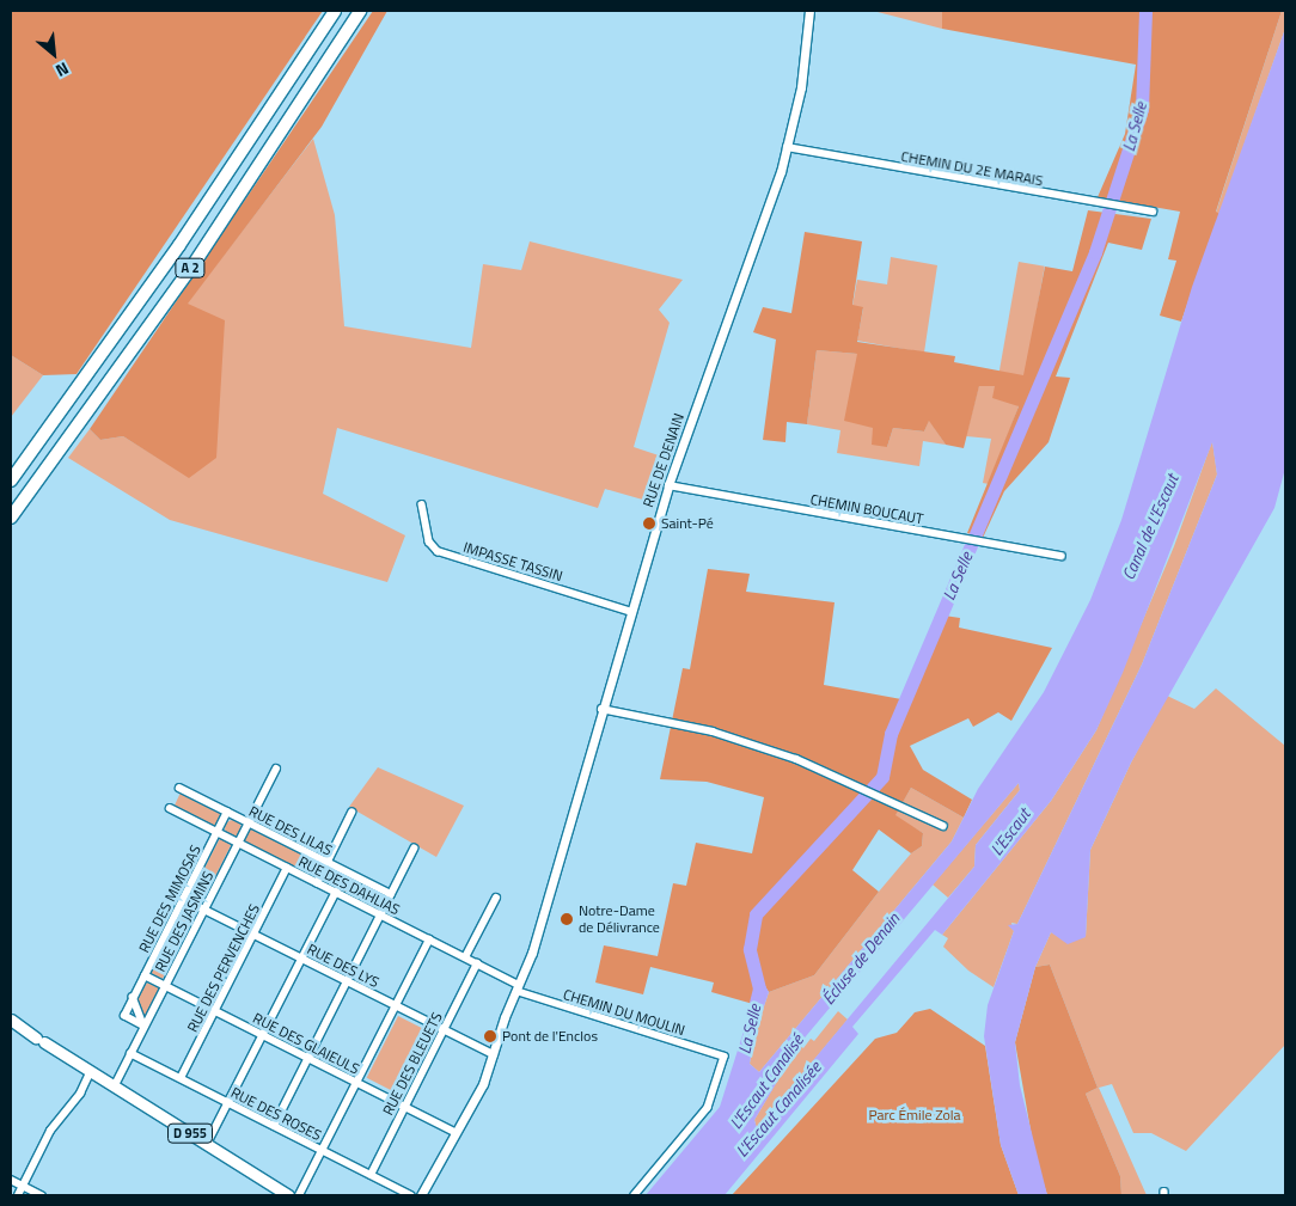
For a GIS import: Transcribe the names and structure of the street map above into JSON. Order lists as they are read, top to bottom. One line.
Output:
{"streets":{"highway":["A 2"],"main road":["D 955"],"street":["CHEMIN DU 2E MARAIS","RUE DE DENAIN","CHEMIN BOUCAUT","IMPASSE TASSIN","RUE DES LILAS","RUE DES DAHLIAS","RUE DES MIMOSAS","RUE DES JASMINS","RUE DES LYS","RUE DES PERVENCHES","CHEMIN DU MOULIN","RUE DES GLAIEULS","RUE DES BLEUETS","RUE DES ROSES"]},"crossings":[["CHEMIN DU 2E MARAIS","RUE DE DENAIN"],["RUE DE DENAIN","CHEMIN BOUCAUT"],["RUE DE DENAIN","IMPASSE TASSIN"],["RUE DE DENAIN","RUE DES DAHLIAS"],["RUE DE DENAIN","RUE DES LYS"],["RUE DE DENAIN","CHEMIN DU MOULIN"],["RUE DE DENAIN","RUE DES GLAIEULS"],["RUE DES LILAS","RUE DES MIMOSAS"],["RUE DES LILAS","RUE DES JASMINS"],["RUE DES DAHLIAS","RUE DES MIMOSAS"],["RUE DES DAHLIAS","RUE DES JASMINS"],["RUE DES DAHLIAS","RUE DES PERVENCHES"],["RUE DES DAHLIAS","CHEMIN DU MOULIN"],["RUE DES DAHLIAS","RUE DES BLEUETS"],["RUE DES MIMOSAS","RUE DES JASMINS"],["RUE DES MIMOSAS","RUE DES LYS"],["RUE DES MIMOSAS","RUE DES GLAIEULS"],["RUE DES JASMINS","RUE DES LYS"],["RUE DES JASMINS","RUE DES GLAIEULS"],["RUE DES JASMINS","RUE DES ROSES"],["RUE DES JASMINS","D 955"],["RUE DES LYS","RUE DES PERVENCHES"],["RUE DES LYS","RUE DES BLEUETS"],["RUE DES PERVENCHES","RUE DES GLAIEULS"],["RUE DES PERVENCHES","RUE DES ROSES"],["RUE DES GLAIEULS","RUE DES BLEUETS"],["RUE DES BLEUETS","RUE DES ROSES"]],"water":["La Selle","Canal de L'Escaut","L'Escaut","Écluse de Denain","L'Escaut Canalisé","L'Escaut Canalisée"],"parks":["Parc Émile Zola"],"places":["Saint-Pé","Notre-Dame de Délivrance","Pont de l'Enclos"],"north":"bottom right"}
